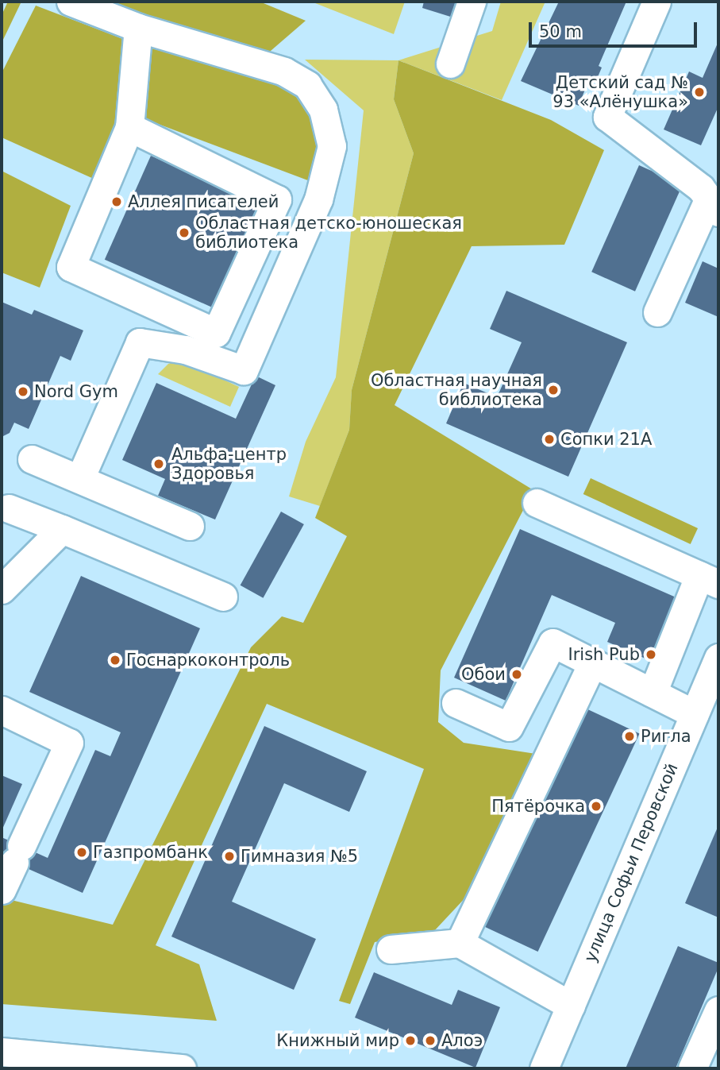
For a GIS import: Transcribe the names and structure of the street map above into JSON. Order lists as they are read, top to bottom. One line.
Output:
{"streets":{"street":["улица Софьи Перовской"]},"places":["Детский сад № 93 «Алёнушка»","Аллея писателей","Областная детско-юношеская библиотека","Областная научная библиотека","Nord Gym","Сопки 21А","Альфа-центр Здоровья","Irish Pub","Госнаркоконтроль","Обои","Ригла","Пятёрочка","Газпромбанк","Гимназия №5","Книжный мир","Алоэ"],"scale_bar":"50 m"}
